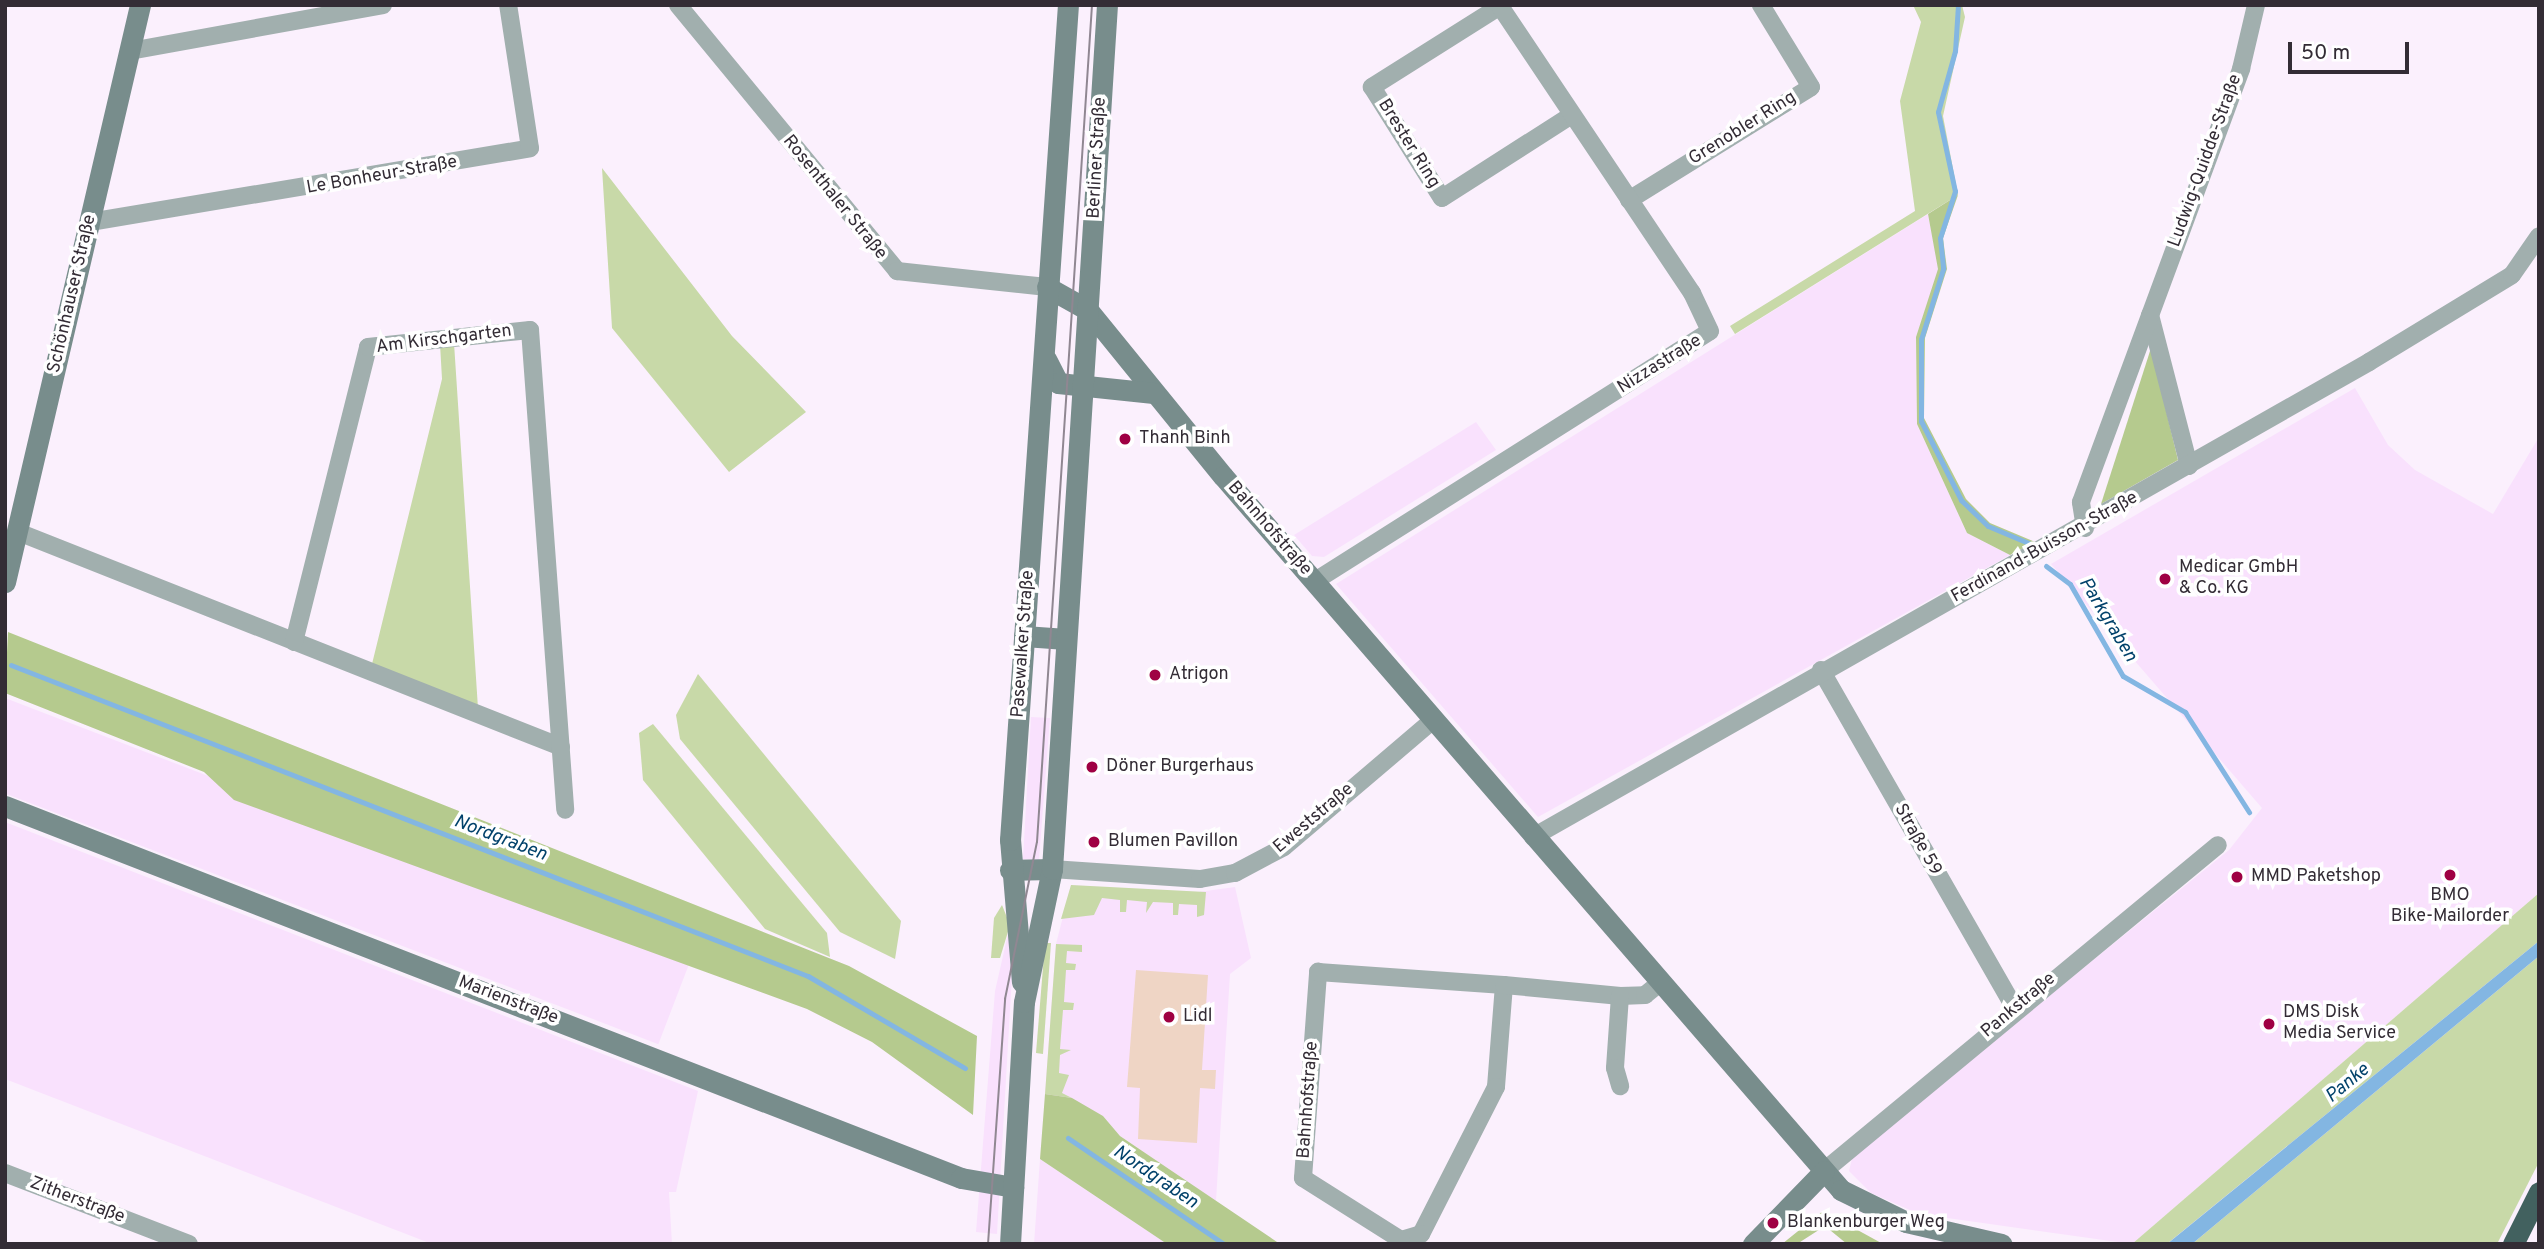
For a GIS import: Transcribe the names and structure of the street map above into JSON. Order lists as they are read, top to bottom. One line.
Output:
{"streets":{"main road":["Berliner Straße","Schönhauser Straße","Bahnhofstraße","Pasewalker Straße","Marienstraße"],"street":["Grenobler Ring","Brester Ring","Ludwig-Quidde-Straße","Le Bonheur-Straße","Rosenthaler Straße","Am Kirschgarten","Nizzastraße","Ferdinand-Buisson-Straße","Eweststraße","Straße 59","Pankstraße","Zitherstraße"]},"crossings":[["Grenobler Ring","Nizzastraße"],["Brester Ring","Nizzastraße"],["Berliner Straße","Bahnhofstraße"],["Berliner Straße","Pasewalker Straße"],["Ludwig-Quidde-Straße","Ferdinand-Buisson-Straße"],["Le Bonheur-Straße","Schönhauser Straße"],["Rosenthaler Straße","Pasewalker Straße"],["Nizzastraße","Bahnhofstraße"],["Bahnhofstraße","Ferdinand-Buisson-Straße"],["Bahnhofstraße","Pasewalker Straße"],["Bahnhofstraße","Eweststraße"],["Bahnhofstraße","Pankstraße"],["Ferdinand-Buisson-Straße","Straße 59"],["Pasewalker Straße","Eweststraße"],["Pasewalker Straße","Marienstraße"],["Straße 59","Pankstraße"]],"water":["Parkgraben","Nordgraben","Panke"],"places":["Thanh Binh","Medicar GmbH & Co. KG","Atrigon","Döner Burgerhaus","Blumen Pavillon","BMO Bike-Mailorder","MMD Paketshop","Lidl","DMS Disk Media Service","Blankenburger Weg"],"scale_bar":"50 m"}
